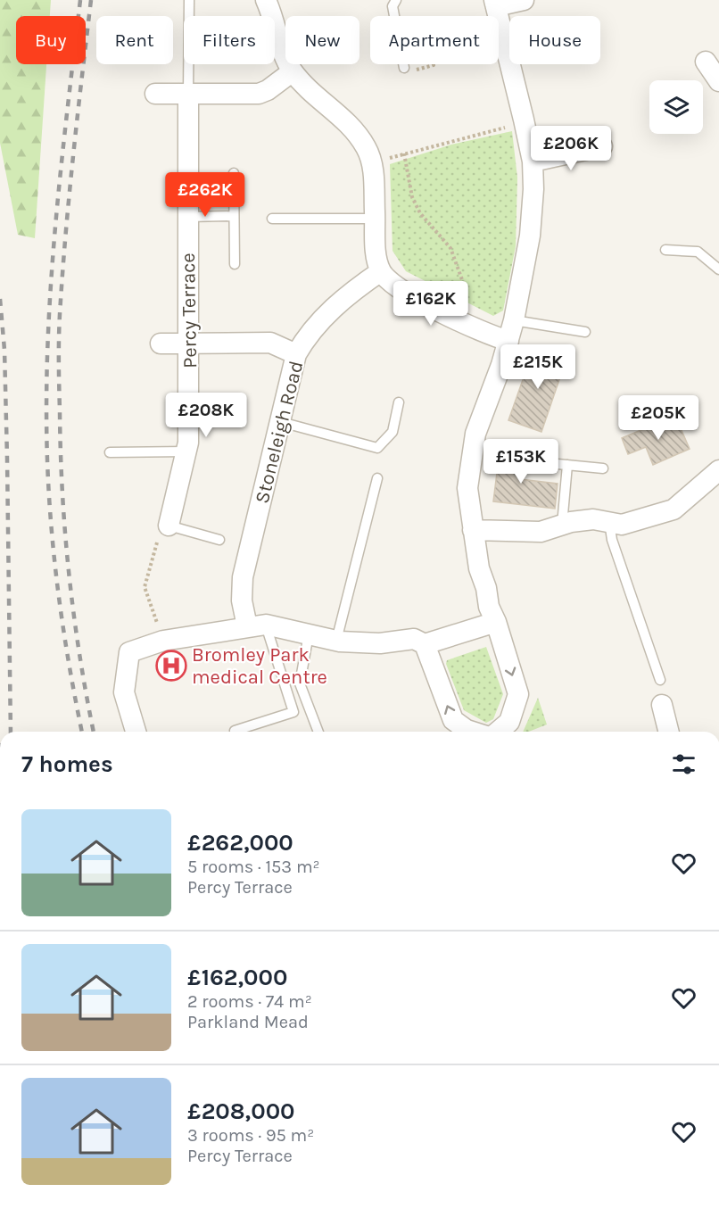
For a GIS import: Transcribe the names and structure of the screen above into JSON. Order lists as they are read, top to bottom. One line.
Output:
{"streets":{"street":["Percy Terrace","Stoneleigh Road"]},"places":{"hospital":["Bromley Park medical Centre"]},"page":{"chip":["Buy","Rent","Filters","New","Apartment","House"],"price":["£206K","£262K","£162K","£215K","£208K","£205K","£153K"],"heading":"7 homes","list":[{"name":"£262,000","note":"5 rooms · 153 m² · Percy Terrace"},{"name":"£162,000","note":"2 rooms · 74 m² · Parkland Mead"},{"name":"£208,000","note":"3 rooms · 95 m² · Percy Terrace"}]}}
